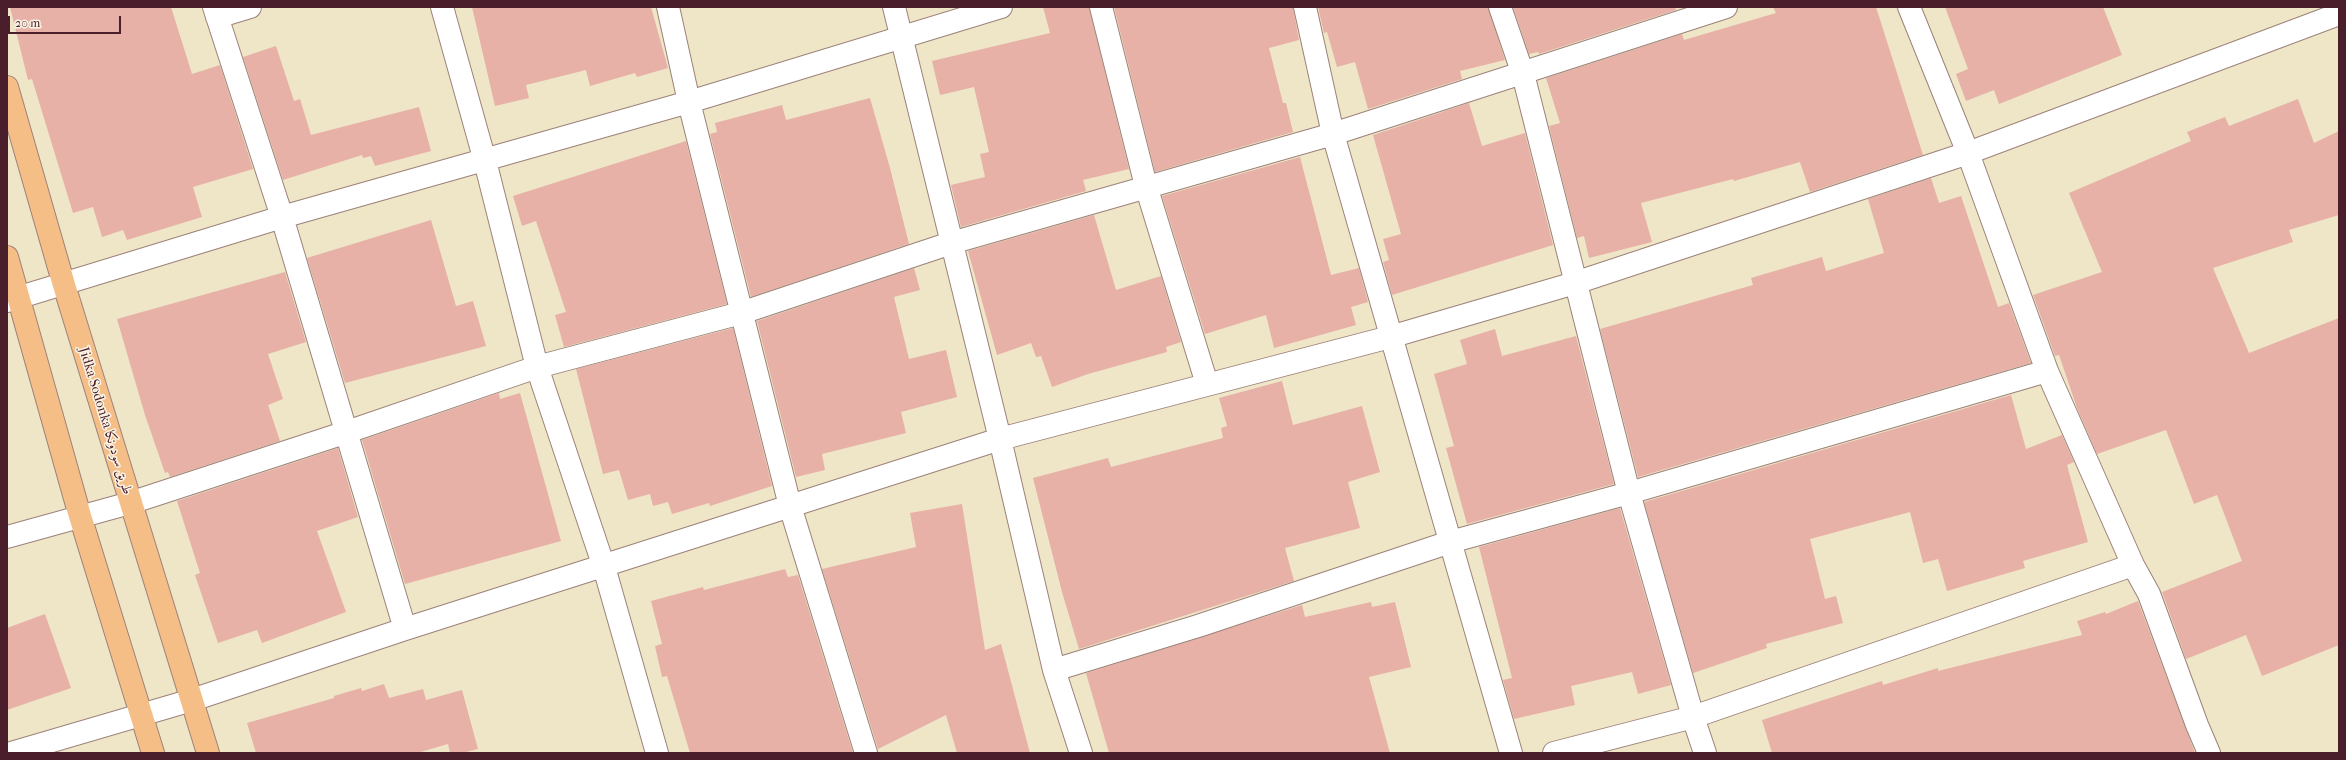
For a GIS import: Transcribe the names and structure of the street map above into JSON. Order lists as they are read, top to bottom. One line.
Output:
{"streets":{"main road":["Jidka Sodonka طريق سودونكا"]},"scale_bar":"20 m"}
